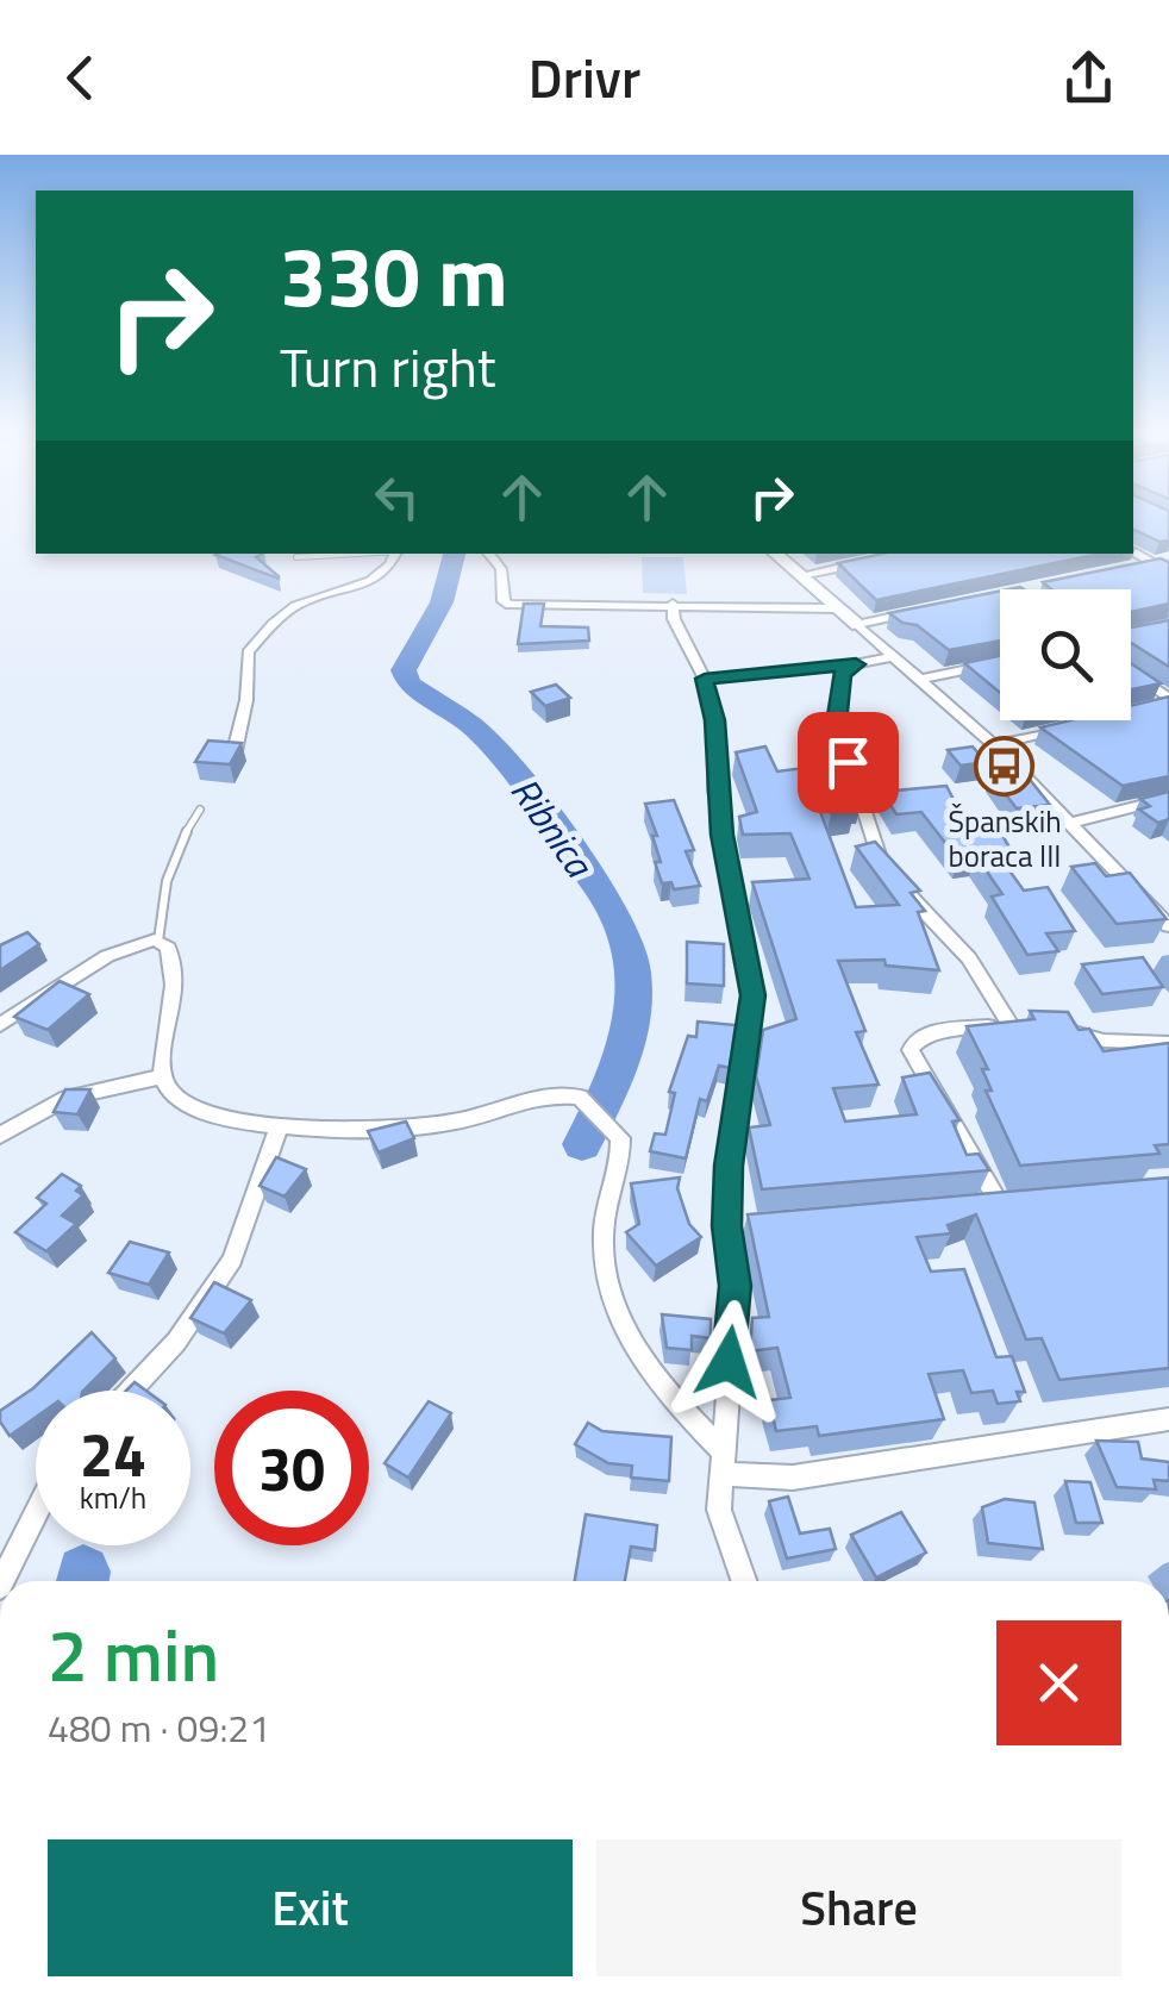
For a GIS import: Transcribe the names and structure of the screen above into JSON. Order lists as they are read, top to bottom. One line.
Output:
{"water":["Ribnica"],"places":{"bus stop":["Španskih boraca III"]},"page":{"header":"Drivr","turn":["330 m","Turn right"],"speed":"24 km/h","limit":"30","heading":["2 min","480 m · 09:21"],"buttons":["Exit","Share"]}}
